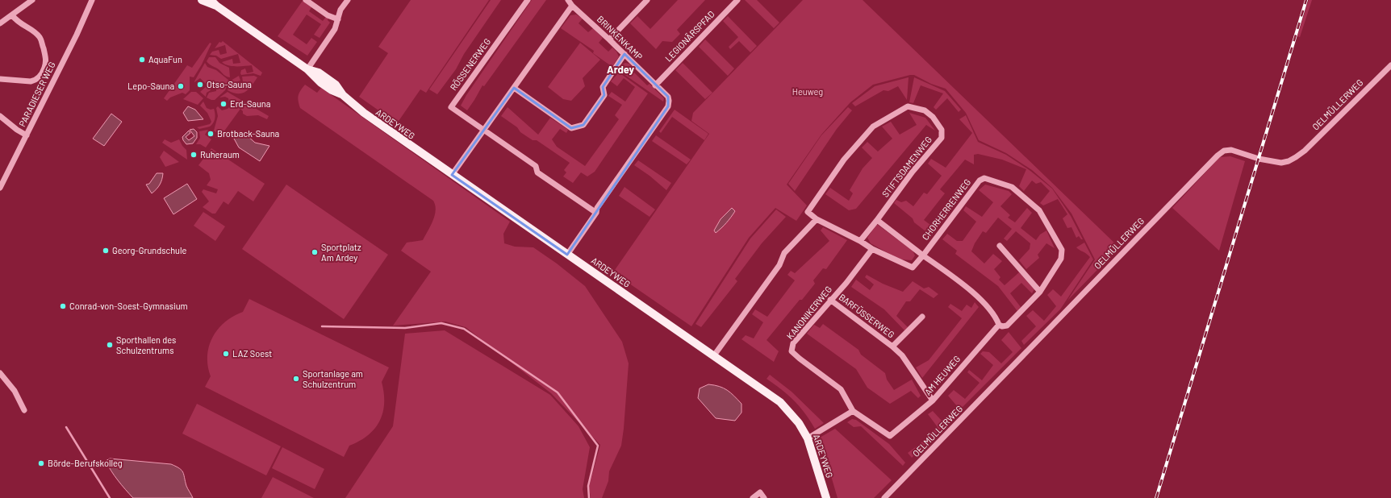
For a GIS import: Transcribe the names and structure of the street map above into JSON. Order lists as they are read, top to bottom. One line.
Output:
{"streets":{"main road":["ARDEYWEG"],"street":["LEGIONÄRSPFAD","BRINKENKAMP","RÖSSENERWEG","PARADIESER WEG","OELMÜLLERWEG","STIFTSDAMENWEG","CHORHERRENWEG","KANONIKERWEG","BARFÜSSERWEG","AM HEUWEG"]},"crossings":[["LEGIONÄRSPFAD","BRINKENKAMP"],["BRINKENKAMP","ARDEYWEG"],["CHORHERRENWEG","AM HEUWEG"],["KANONIKERWEG","BARFÜSSERWEG"],["KANONIKERWEG","AM HEUWEG"],["BARFÜSSERWEG","AM HEUWEG"]],"districts":["Ardey"],"parks":["Heuweg"],"places":["AquaFun","Otso-Sauna","Lepo-Sauna","Erd-Sauna","Brotback-Sauna","Ruheraum","Georg-Grundschule","Sportplatz Am Ardey","Conrad-von-Soest-Gymnasium","Sporthallen des Schulzentrums","LAZ Soest","Sportanlage am Schulzentrum","Börde-Berufskolleg"]}
